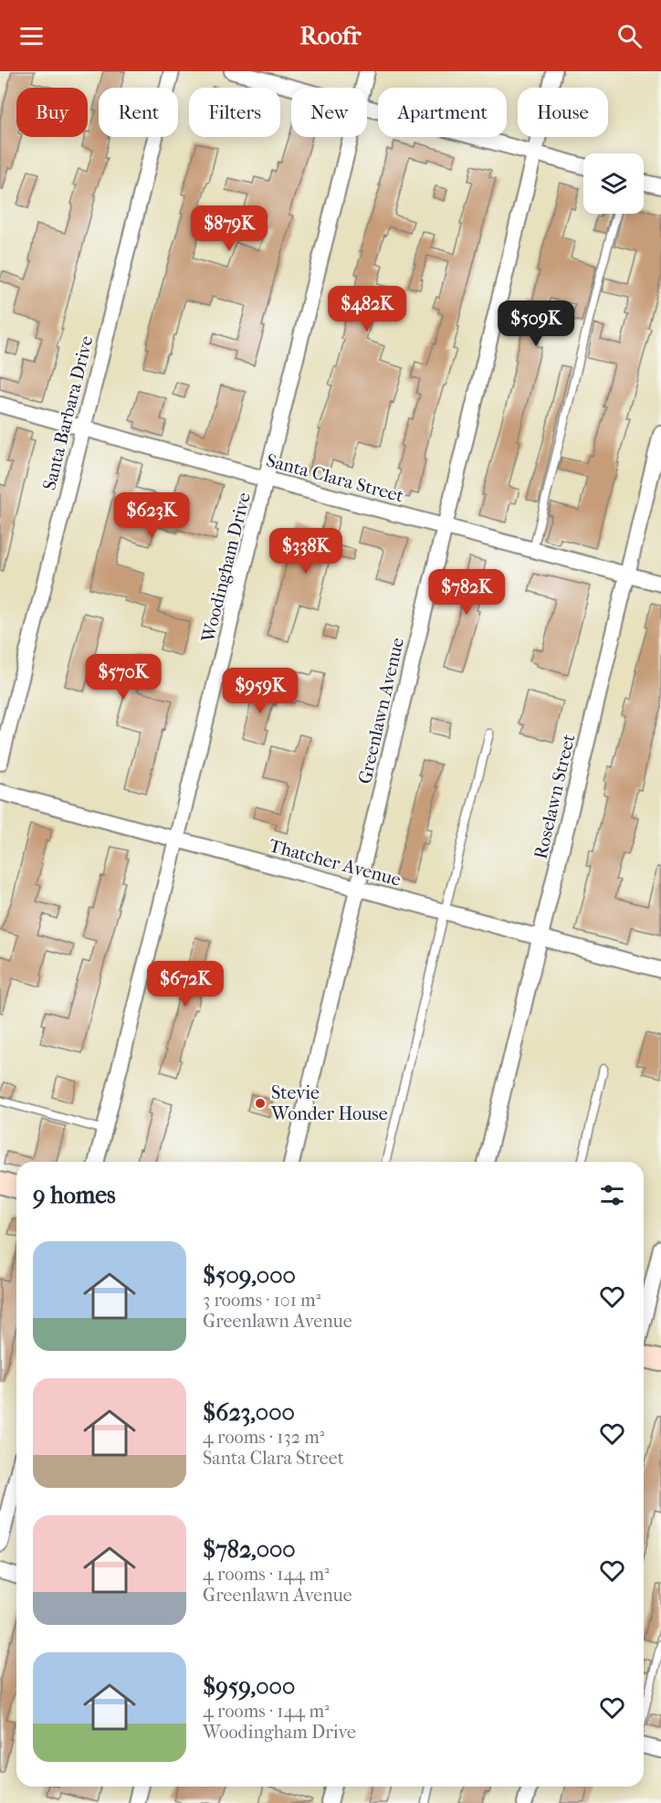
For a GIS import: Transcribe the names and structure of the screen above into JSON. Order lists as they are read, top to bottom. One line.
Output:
{"streets":{"street":["Santa Barbara Drive","Santa Clara Street","Woodingham Drive","Greenlawn Avenue","Roselawn Street","Thatcher Avenue"]},"crossings":[["Santa Barbara Drive","Santa Clara Street"],["Santa Clara Street","Woodingham Drive"],["Santa Clara Street","Greenlawn Avenue"],["Santa Clara Street","Roselawn Street"],["Woodingham Drive","Thatcher Avenue"],["Greenlawn Avenue","Thatcher Avenue"],["Roselawn Street","Thatcher Avenue"]],"places":["Stevie Wonder House"],"page":{"header":"Roofr","chip":["Buy","Rent","Filters","New","Apartment","House"],"price":["$879K","$482K","$509K","$623K","$338K","$782K","$570K","$959K","$672K"],"heading":"9 homes","list":[{"name":"$509,000","note":"3 rooms · 101 m² · Greenlawn Avenue"},{"name":"$623,000","note":"4 rooms · 132 m² · Santa Clara Street"},{"name":"$782,000","note":"4 rooms · 144 m² · Greenlawn Avenue"},{"name":"$959,000","note":"4 rooms · 144 m² · Woodingham Drive"}]}}
